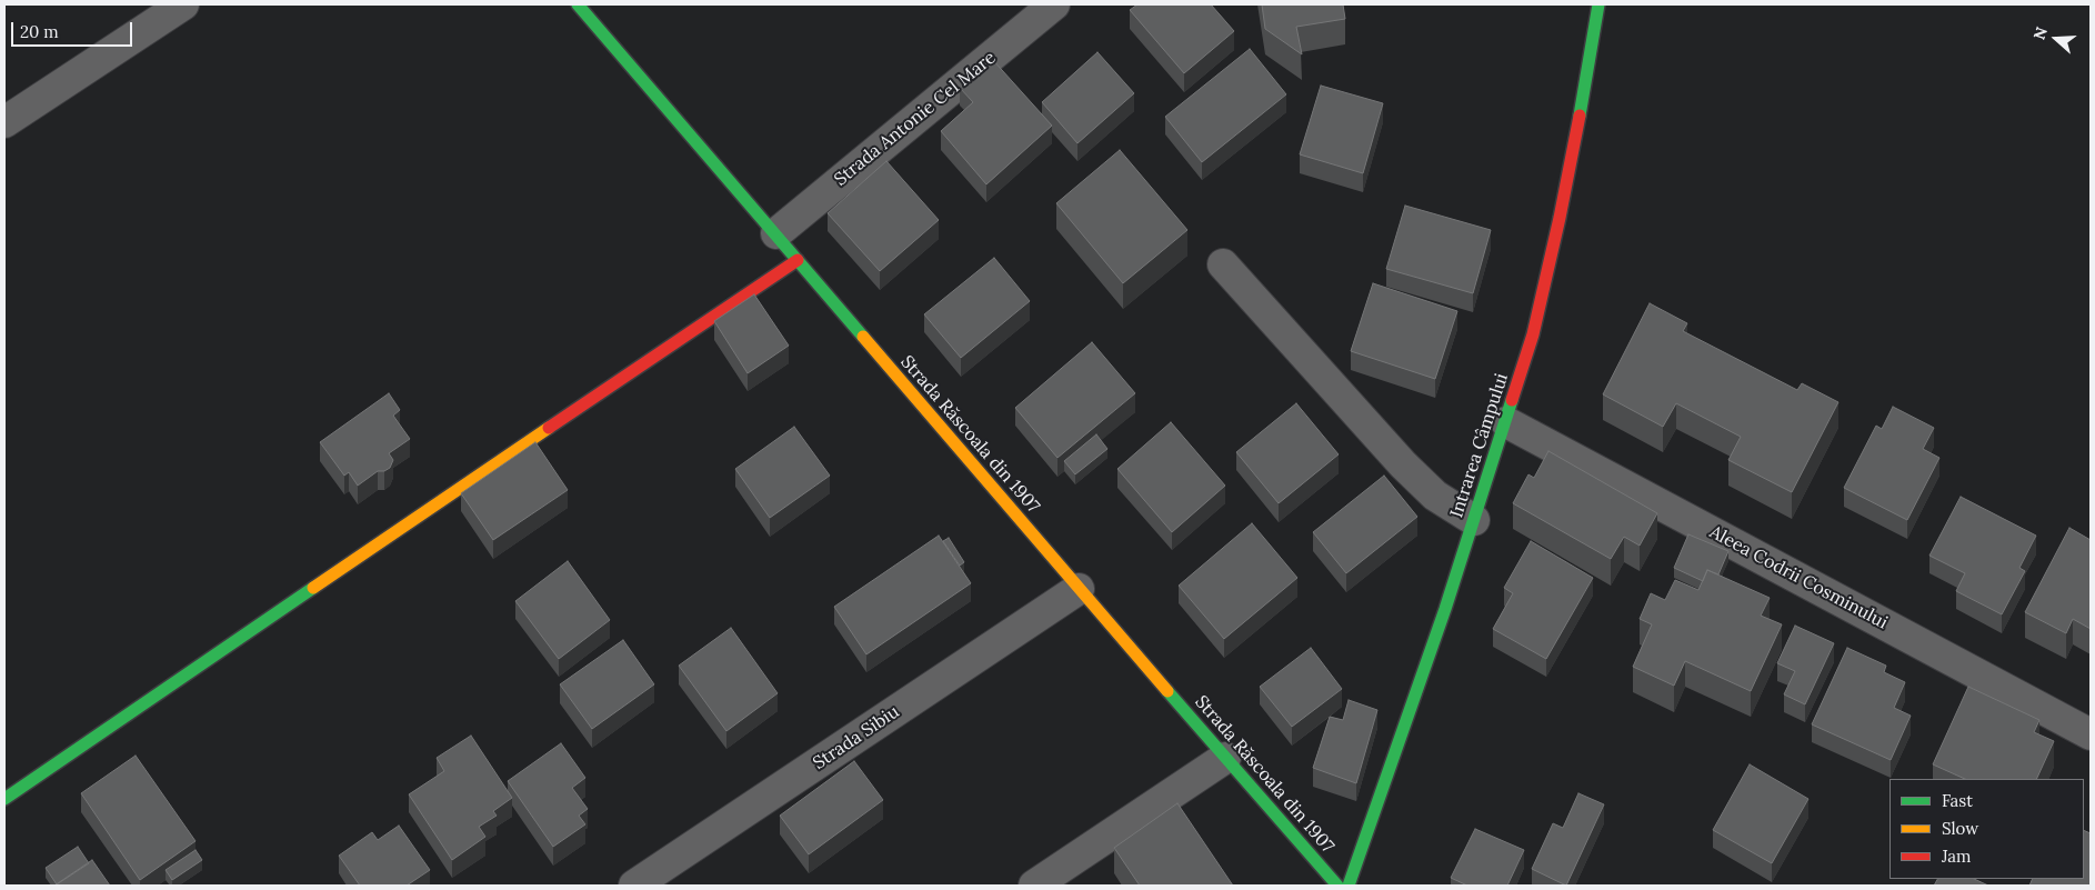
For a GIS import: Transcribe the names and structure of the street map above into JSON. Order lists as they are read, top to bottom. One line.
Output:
{"streets":{"street":["Strada Antonie Cel Mare","Strada Răscoala din 1907","Intrarea Câmpului","Aleea Codrii Cosminului","Strada Sibiu"]},"crossings":[["Strada Antonie Cel Mare","Strada Răscoala din 1907"],["Strada Răscoala din 1907","Strada Sibiu"],["Intrarea Câmpului","Aleea Codrii Cosminului"]],"legend":["Fast","Slow","Jam"],"scale_bar":"20 m","north":"left"}
